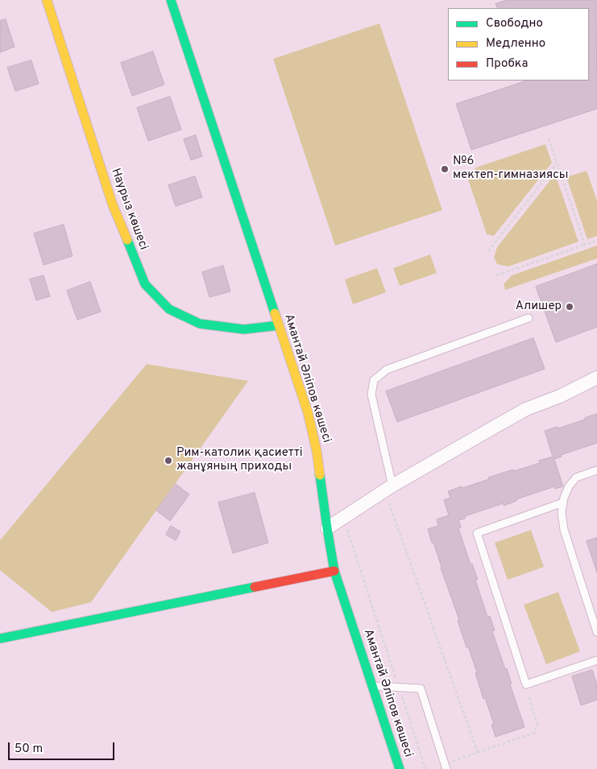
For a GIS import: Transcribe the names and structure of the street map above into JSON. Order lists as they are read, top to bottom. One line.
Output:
{"streets":{"main road":["Наурыз көшесі","Амантай Әліпов көшесі"]},"crossings":[["Наурыз көшесі","Амантай Әліпов көшесі"]],"places":["№6 мектеп-гимназиясы","Алишер","Рим-католик қасиетті жанұяның приходы"],"legend":["Свободно","Медленно","Пробка"],"scale_bar":"50 m"}
